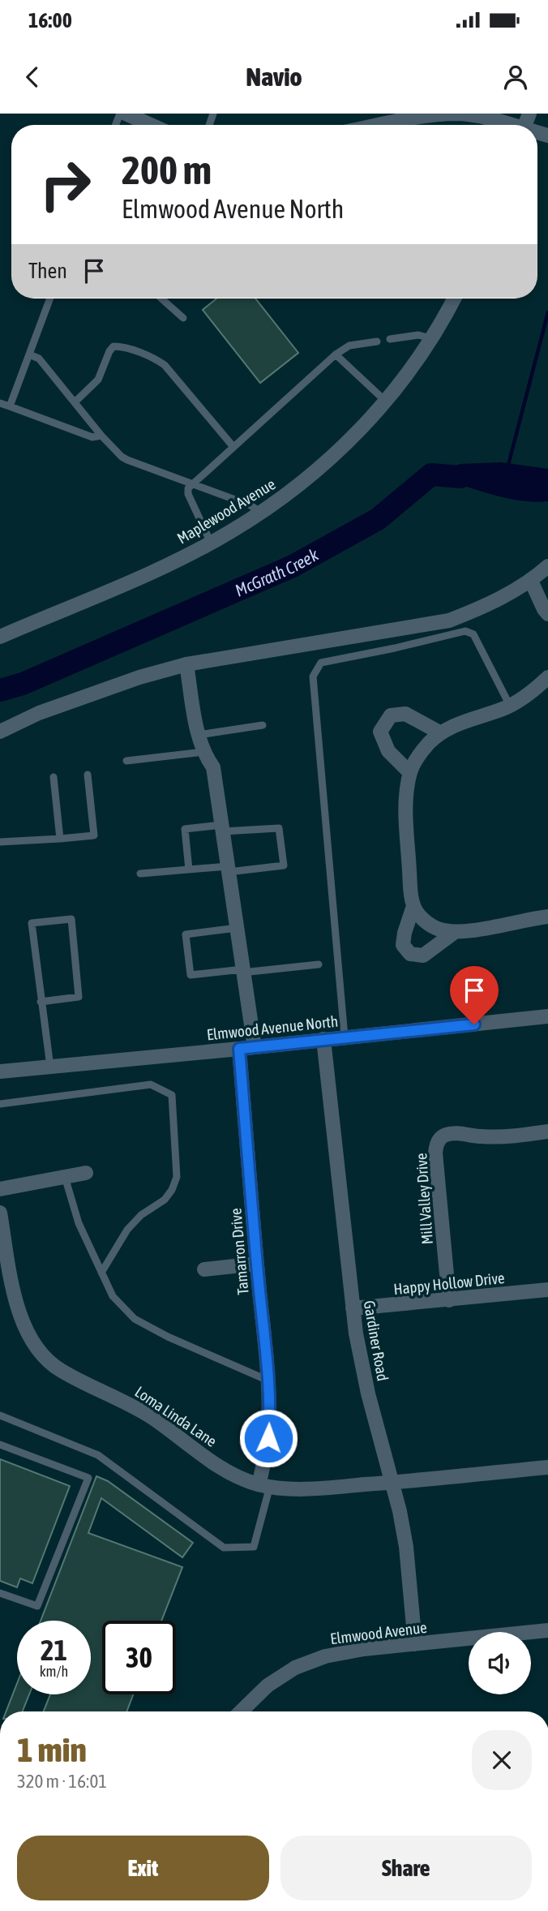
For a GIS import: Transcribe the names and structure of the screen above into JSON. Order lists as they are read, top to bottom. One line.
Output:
{"streets":{"street":["Maplewood Avenue","Elmwood Avenue North","Mill Valley Drive","Tamarron Drive","Happy Hollow Drive","Gardiner Road","Loma Linda Lane","Elmwood Avenue"]},"crossings":[["Elmwood Avenue North","Tamarron Drive"],["Elmwood Avenue North","Gardiner Road"],["Mill Valley Drive","Happy Hollow Drive"],["Tamarron Drive","Loma Linda Lane"],["Happy Hollow Drive","Gardiner Road"],["Gardiner Road","Loma Linda Lane"],["Gardiner Road","Elmwood Avenue"]],"water":["McGrath Creek"],"page":{"status":"16:00","header":"Navio","turn":["200 m","Elmwood Avenue North"],"then":"Then","speed":"21 km/h","limit":"30","heading":["1 min","320 m · 16:01"],"buttons":["Exit","Share"]}}
